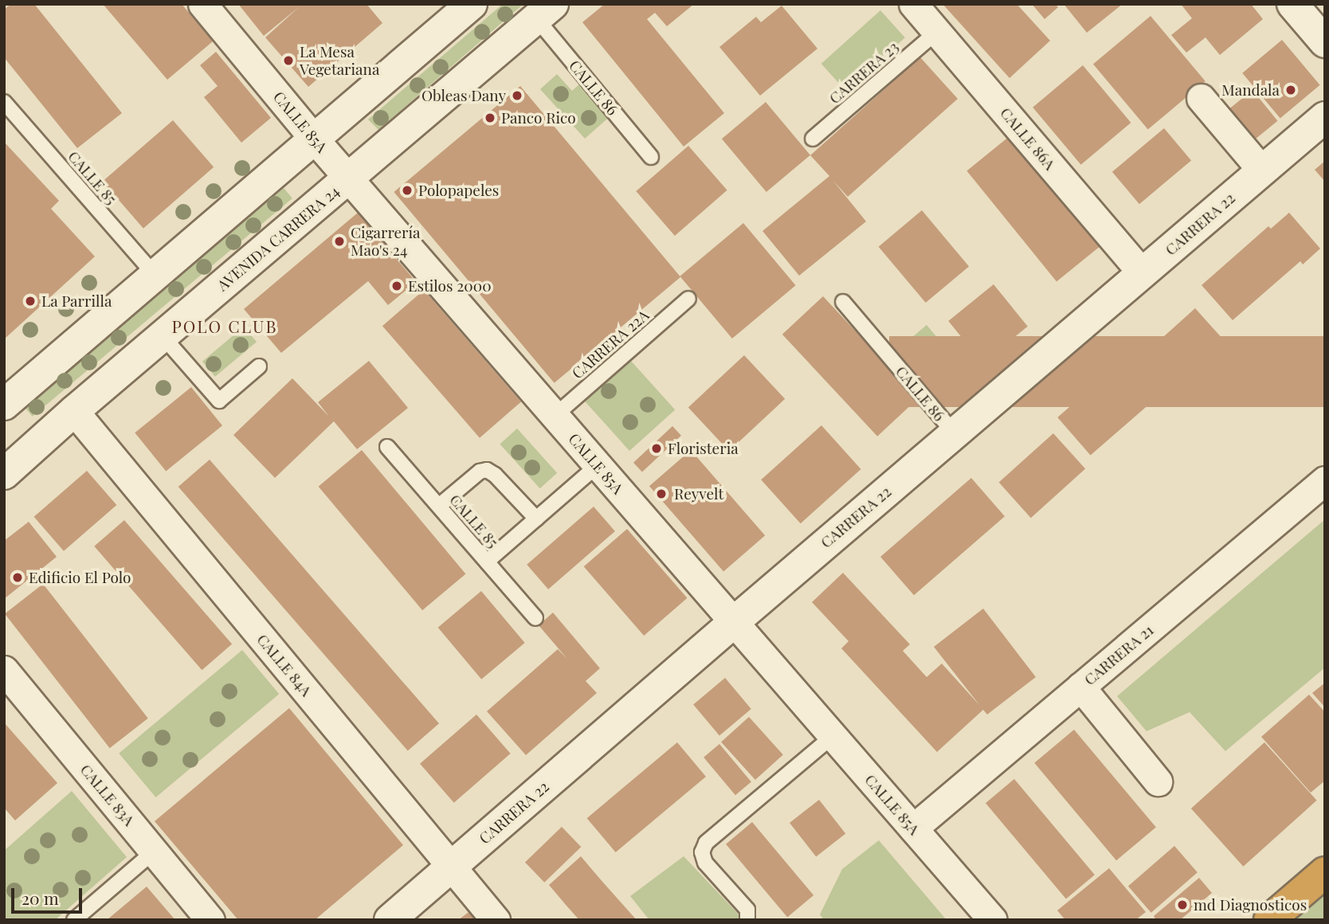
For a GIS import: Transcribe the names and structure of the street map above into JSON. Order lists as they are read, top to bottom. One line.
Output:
{"streets":{"main road":["CARRERA 22","AVENIDA CARRERA 24"],"street":["CALLE 85A","CALLE 86A","CARRERA 21","CALLE 84A","CALLE 83A"],"lane":["CARRERA 23","CALLE 86","CALLE 85","CARRERA 22A"]},"crossings":[["CARRERA 23","CALLE 86A"],["CALLE 86","CARRERA 22"],["CALLE 86","AVENIDA CARRERA 24"],["CALLE 85A","CARRERA 22"],["CALLE 85A","AVENIDA CARRERA 24"],["CALLE 85A","CARRERA 22A"],["CALLE 85A","CARRERA 21"],["CALLE 86A","CARRERA 22"],["CARRERA 22","CALLE 84A"],["AVENIDA CARRERA 24","CALLE 84A"]],"districts":["POLO CLUB"],"places":["La Mesa Vegetariana","Mandala","Obleas Dany","Panco Rico","Polopapeles","Cigarrería Mao's 24","Estilos 2000","La Parrilla","Floristeria","Reyvelt","Edificio El Polo","md Diagnosticos"],"scale_bar":"20 m"}
